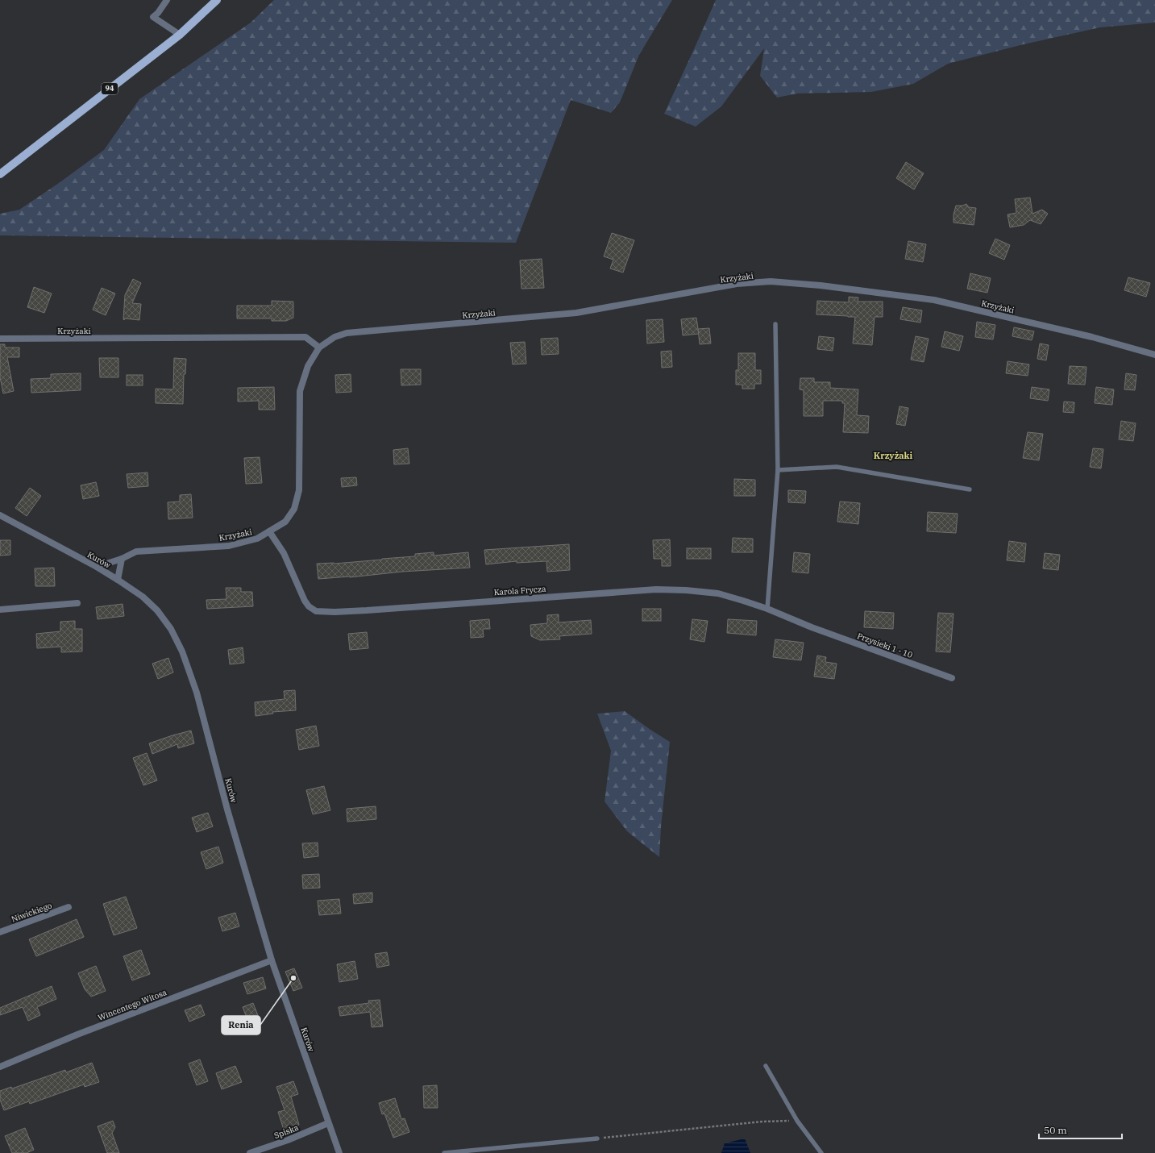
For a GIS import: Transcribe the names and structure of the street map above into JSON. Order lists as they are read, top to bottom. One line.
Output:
{"streets":{"main road":["94"],"street":["Krzyżaki","Kurów","Karola Frycza","Przysieki 1 - 10","Niwickiego","Wincentego Witosa","Spiska"]},"crossings":[["Krzyżaki","Kurów"],["Krzyżaki","Karola Frycza"],["Kurów","Wincentego Witosa"],["Kurów","Spiska"],["Karola Frycza","Przysieki 1 - 10"]],"districts":["Krzyżaki"],"places":["Renia"],"scale_bar":"50 m"}
